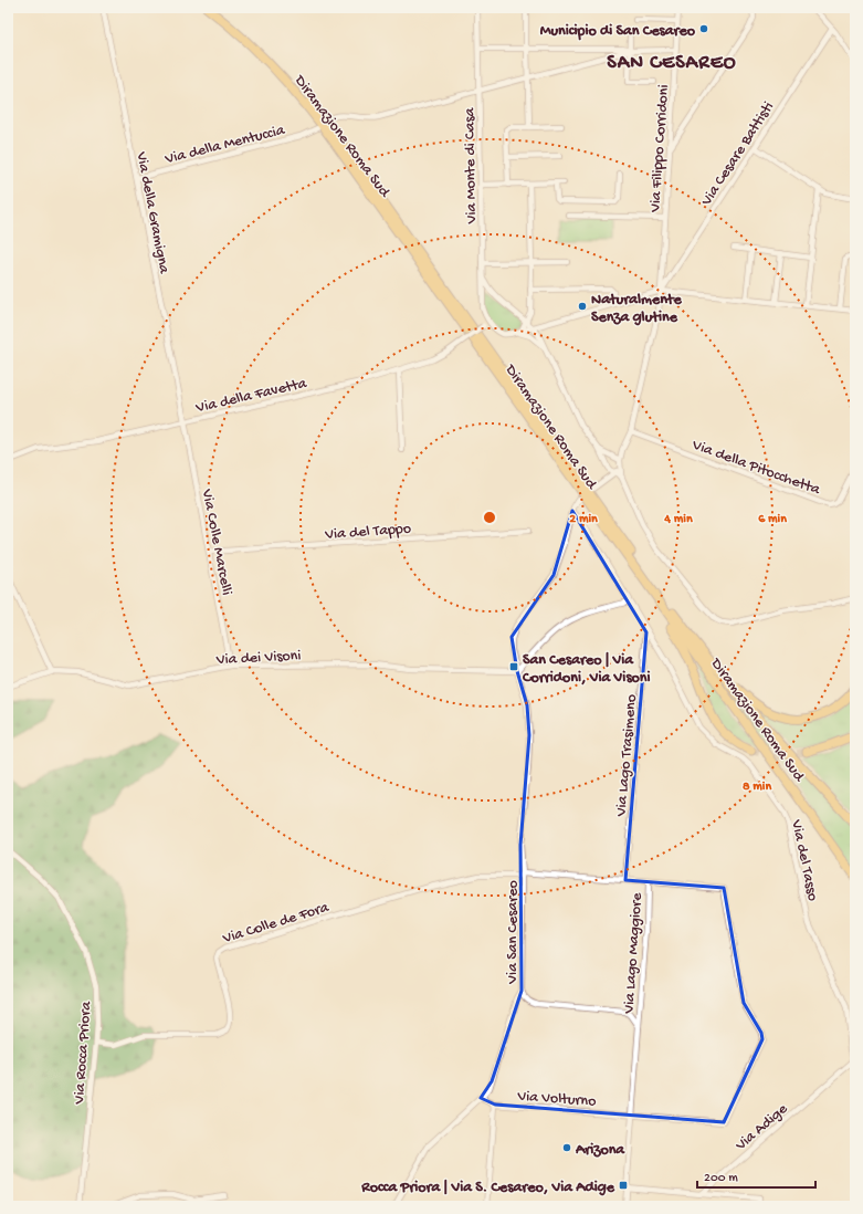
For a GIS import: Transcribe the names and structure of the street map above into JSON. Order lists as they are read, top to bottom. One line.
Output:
{"streets":{"highway":["Diramazione Roma Sud"],"street":["Via della Mentuccia","Via Filippo Corridoni","Via Cesare Battisti","Via Monte di Casa","Via della Gramigna","Via della Favetta","Via della Pitocchetta","Via del Tappo","Via Colle Marcelli","Via dei Visoni","Via Lago Trasimeno","Via del Tasso","Via Colle de Fora","Via San Cesareo","Via Lago Maggiore","Via Rocca Priora","Via Volturno","Via Adige"]},"crossings":[["Via della Mentuccia","Via della Gramigna"],["Via Filippo Corridoni","Via Cesare Battisti"],["Via Filippo Corridoni","Via della Pitocchetta"],["Via Monte di Casa","Via della Favetta"],["Via della Gramigna","Via della Favetta"],["Via della Gramigna","Via Colle Marcelli"],["Via della Favetta","Via Colle Marcelli"],["Via del Tappo","Via Colle Marcelli"],["Via Colle Marcelli","Via dei Visoni"],["Via dei Visoni","Via San Cesareo"],["Via Lago Trasimeno","Via del Tasso"],["Via del Tasso","Via San Cesareo"],["Via del Tasso","Via Adige"],["Via Colle de Fora","Via San Cesareo"],["Via Colle de Fora","Via Rocca Priora"],["Via San Cesareo","Via Lago Maggiore"],["Via Lago Maggiore","Via Volturno"]],"districts":["SAN CESAREO"],"places":{"other":["Municipio di San Cesareo","Naturalmente Senza glutine","Arizona"],"transit":["San Cesareo | Via Corridoni, Via Visoni","Rocca Priora | Via S. Cesareo, Via Adige"]},"scale_bar":"200 m","rings":["2 min","4 min","6 min","8 min"]}
